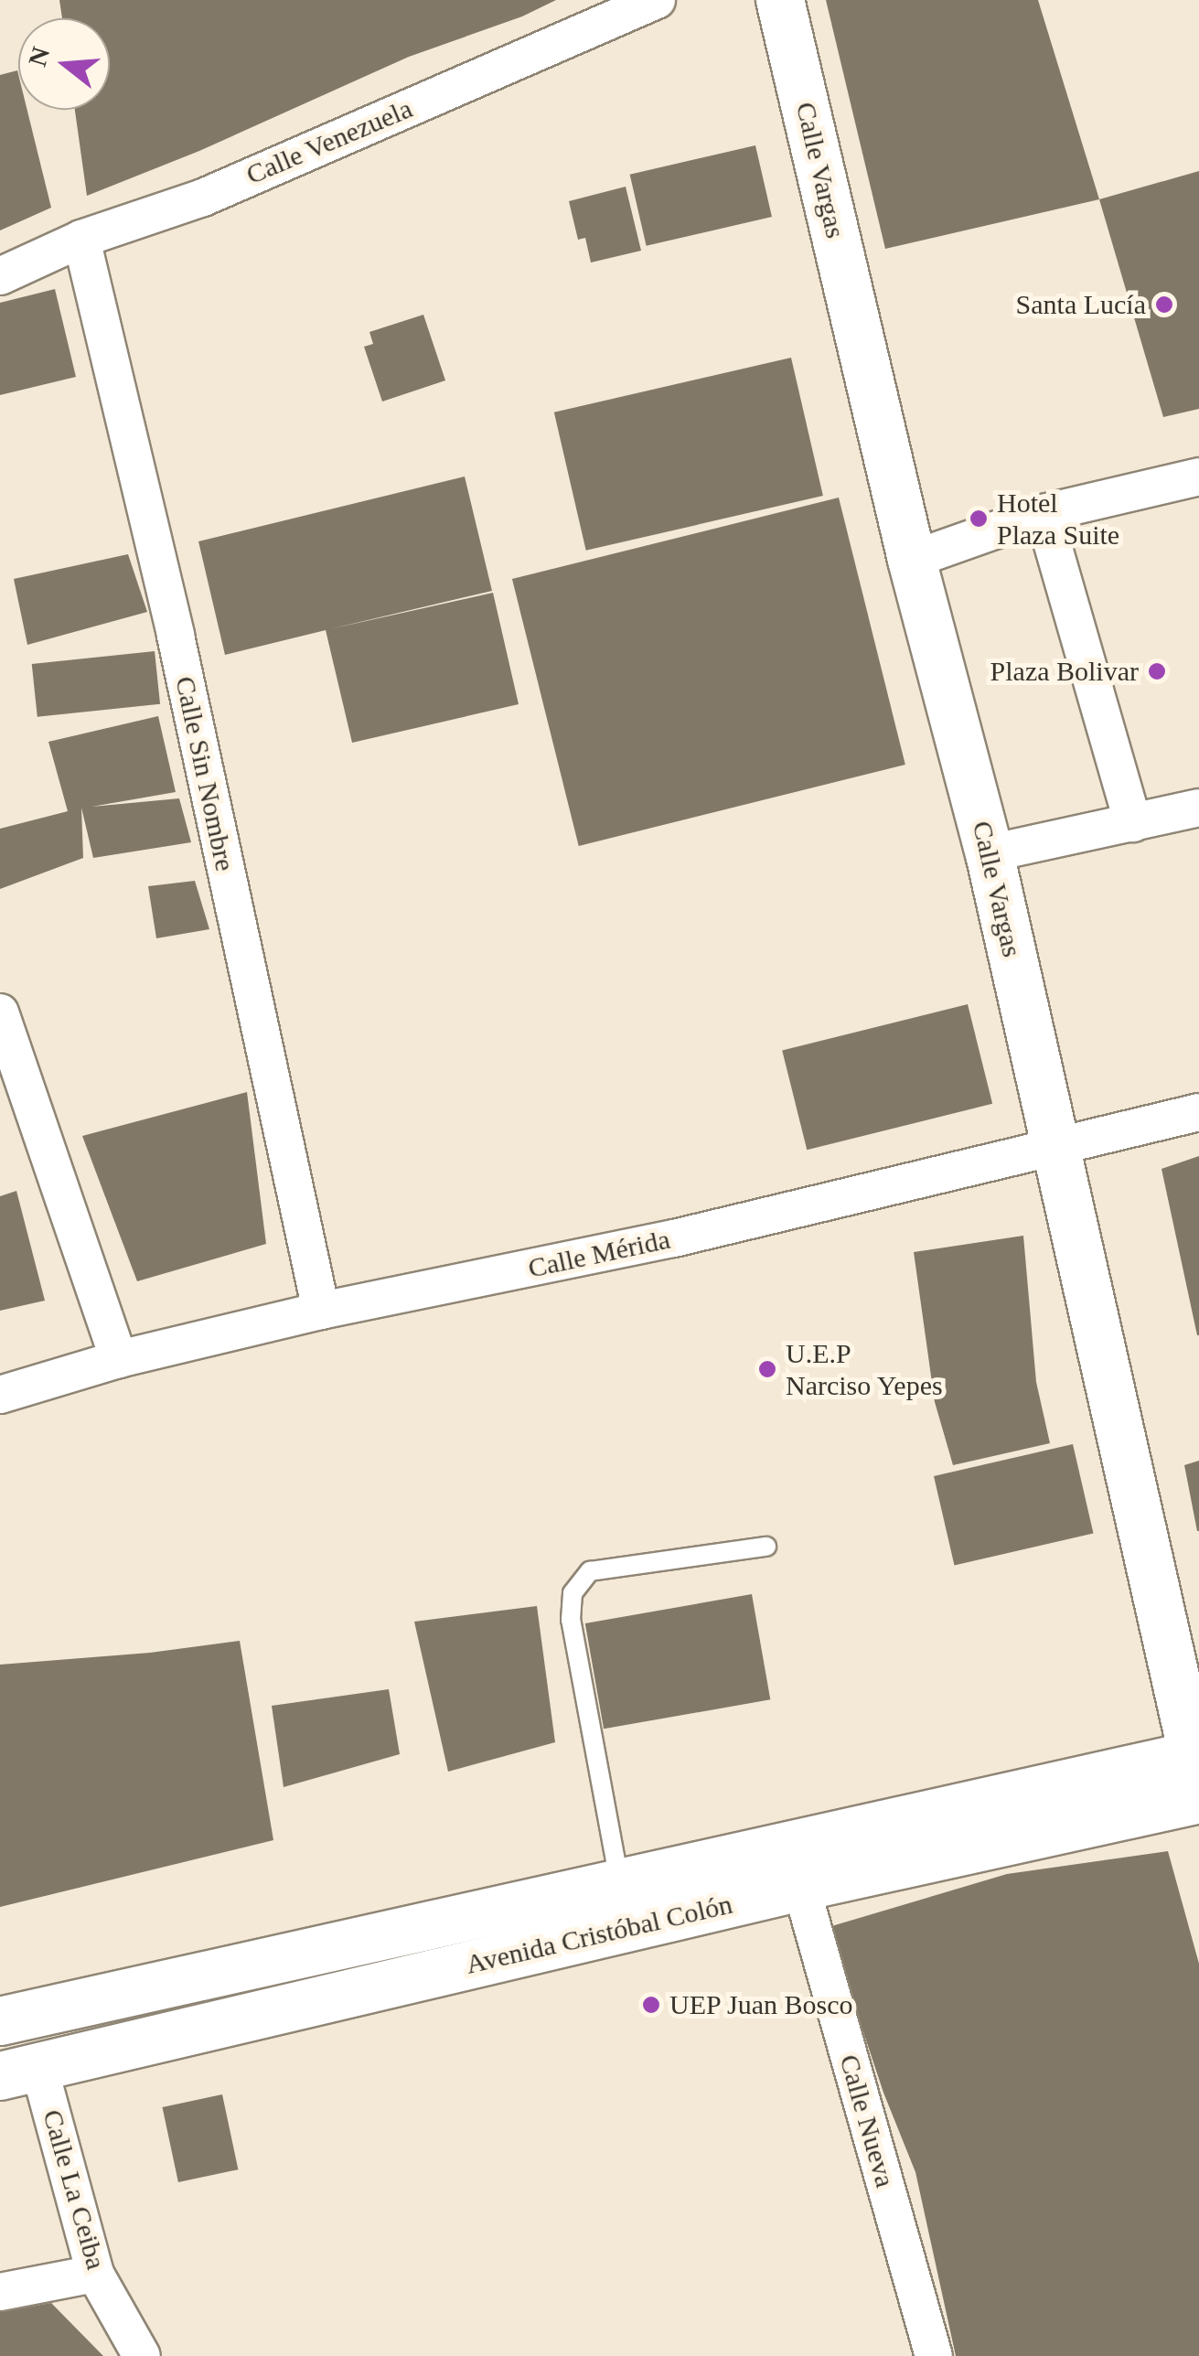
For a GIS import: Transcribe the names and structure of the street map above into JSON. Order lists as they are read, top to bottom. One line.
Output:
{"streets":{"street":["Calle Venezuela","Calle Vargas","Calle Sin Nombre","Calle Mérida","Avenida Cristóbal Colón","Calle Nueva","Calle La Ceiba"]},"crossings":[["Calle Venezuela","Calle Sin Nombre"],["Calle Vargas","Calle Mérida"],["Calle Vargas","Avenida Cristóbal Colón"],["Calle Sin Nombre","Calle Mérida"],["Avenida Cristóbal Colón","Calle Nueva"],["Avenida Cristóbal Colón","Calle La Ceiba"]],"places":["Santa Lucía","Hotel Plaza Suite","Plaza Bolivar","U.E.P Narciso Yepes","UEP Juan Bosco"],"north":"left"}
